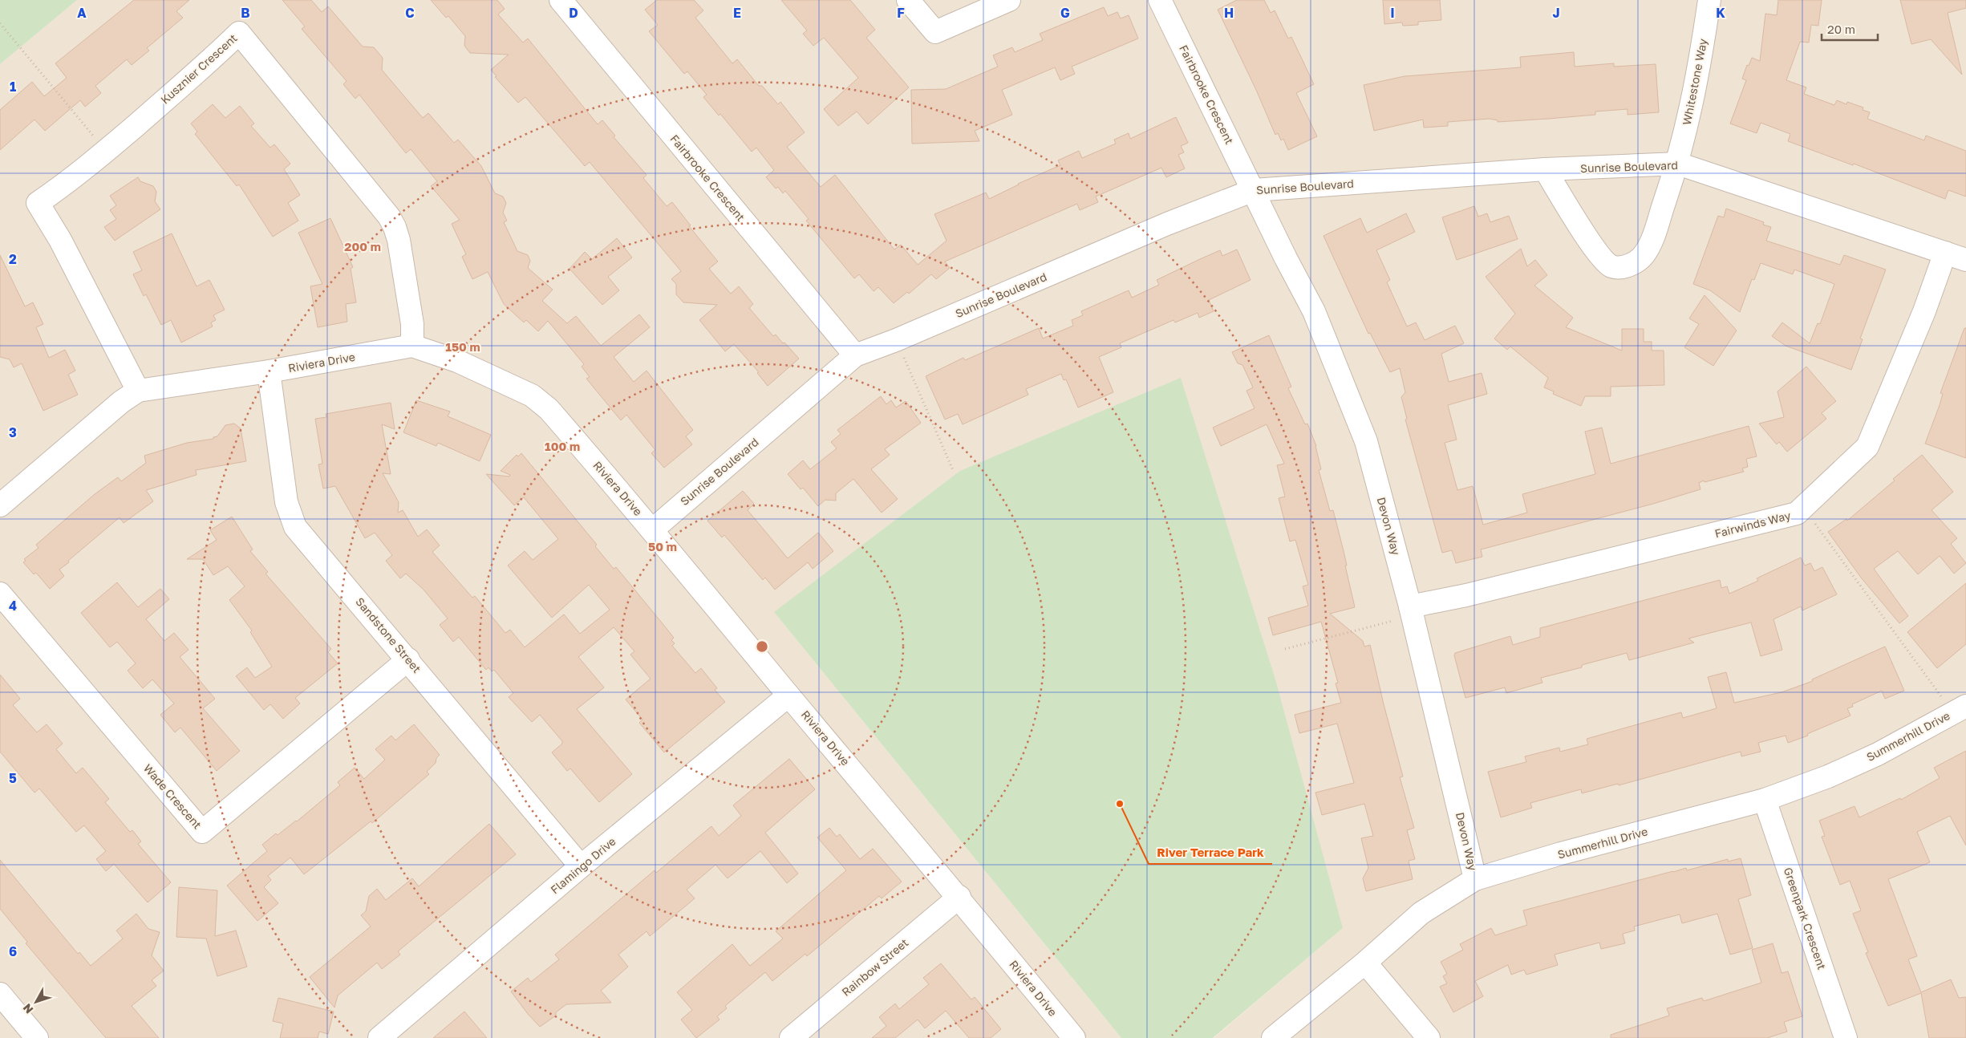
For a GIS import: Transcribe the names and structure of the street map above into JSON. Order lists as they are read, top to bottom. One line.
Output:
{"streets":{"street":["Kusznier Crescent","Whitestone Way","Fairbrooke Crescent","Sunrise Boulevard","Riviera Drive","Fairwinds Way","Devon Way","Sandstone Street","Summerhill Drive","Wade Crescent","Flamingo Drive","Greenpark Crescent","Rainbow Street"]},"crossings":[["Kusznier Crescent","Riviera Drive"],["Whitestone Way","Sunrise Boulevard"],["Fairbrooke Crescent","Sunrise Boulevard"],["Fairbrooke Crescent","Devon Way"],["Sunrise Boulevard","Riviera Drive"],["Sunrise Boulevard","Fairwinds Way"],["Sunrise Boulevard","Devon Way"],["Riviera Drive","Sandstone Street"],["Riviera Drive","Flamingo Drive"],["Riviera Drive","Rainbow Street"],["Fairwinds Way","Devon Way"],["Devon Way","Summerhill Drive"],["Sandstone Street","Wade Crescent"],["Sandstone Street","Flamingo Drive"],["Summerhill Drive","Greenpark Crescent"]],"places":["River Terrace Park"],"scale_bar":"20 m","north":"bottom left","grid":{"columns":["A","B","C","D","E","F","G","H","I","J","K"],"rows":["1","2","3","4","5","6"]},"rings":["200 m","150 m","100 m","50 m"]}
